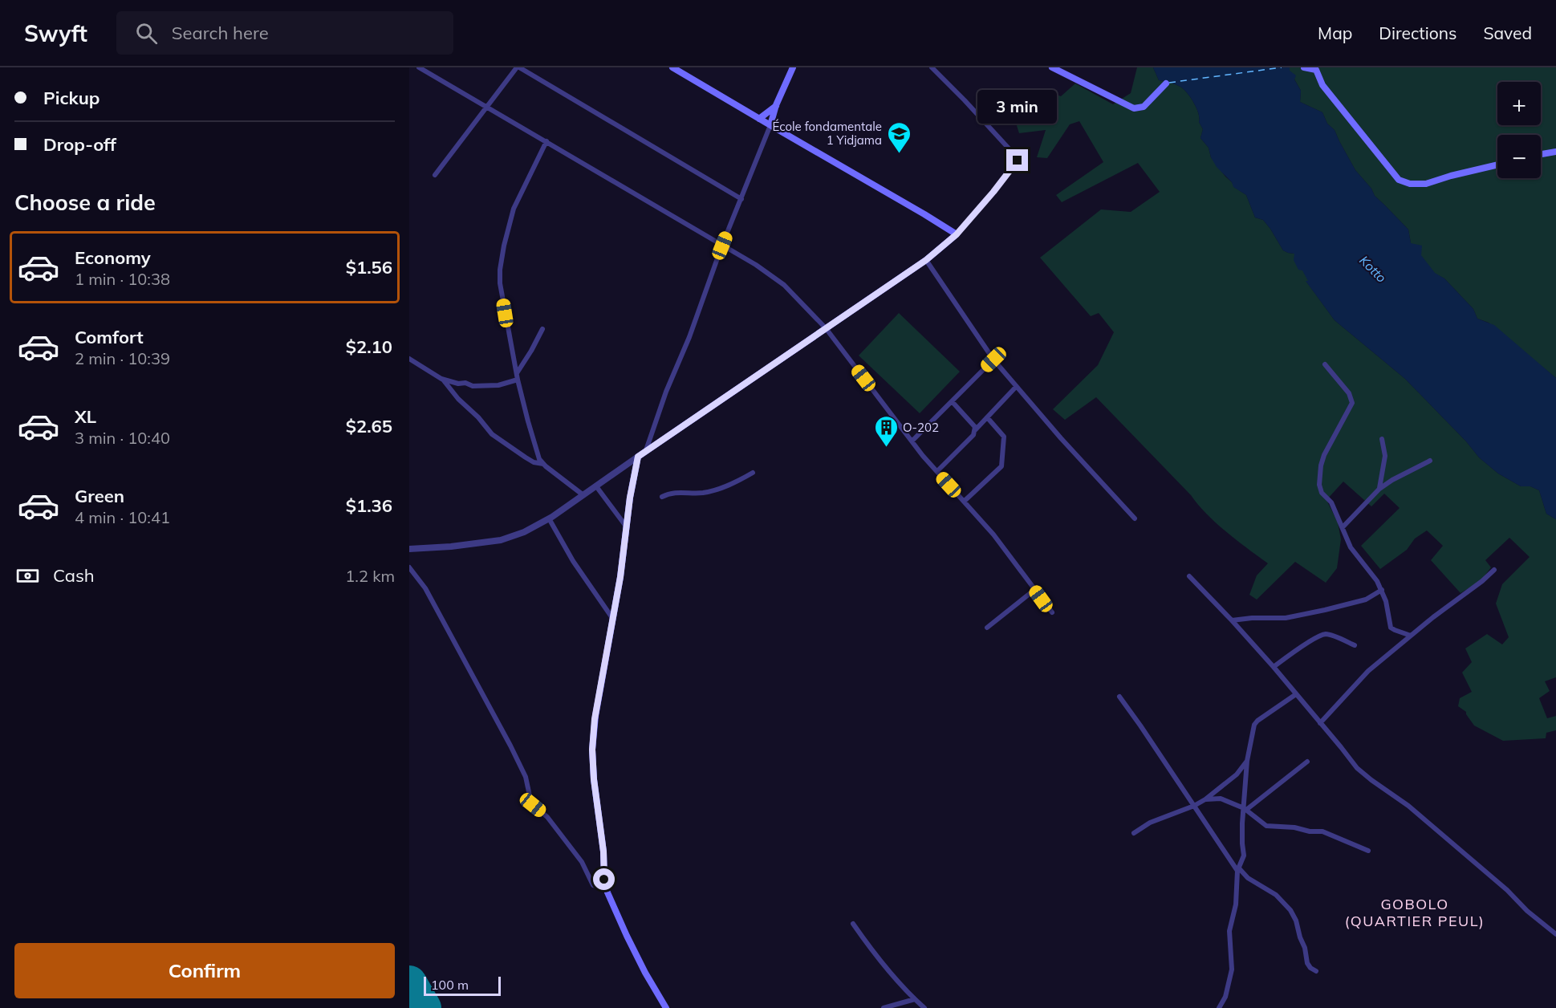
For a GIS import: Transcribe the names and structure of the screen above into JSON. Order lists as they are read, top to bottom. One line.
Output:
{"districts":["GOBOLO (QUARTIER PEUL)"],"water":["Kotto"],"places":{"school or university":["École fondamentale 1 Yidjama"],"building":["O-202"]},"scale_bar":"100 m","page":{"header":"Swyft","search":"Search here","nav":["Map","Directions","Saved"],"banner":["Pickup","Drop-off"],"map_buttons":["+","−"],"bubble":"3 min","heading":"Choose a ride","list":[{"name":"Economy","note":"1 min · 10:38","value":"$1.56"},{"name":"Comfort","note":"2 min · 10:39","value":"$2.10"},{"name":"XL","note":"3 min · 10:40","value":"$2.65"},{"name":"Green","note":"4 min · 10:41","value":"$1.36"}],"pay":["Cash","1.2 km"],"buttons":"Confirm","scale":"100 m"}}
